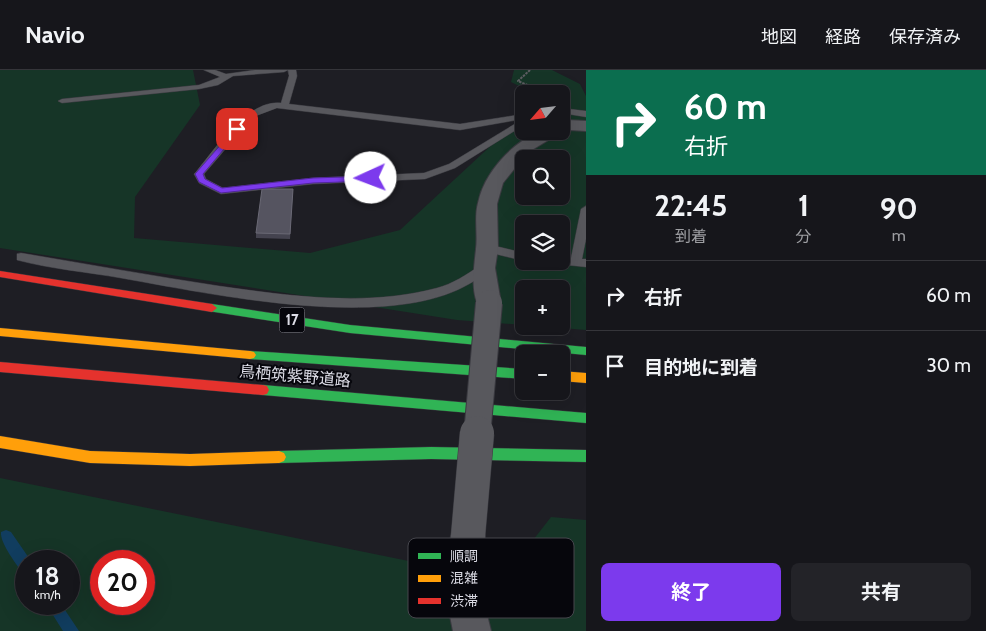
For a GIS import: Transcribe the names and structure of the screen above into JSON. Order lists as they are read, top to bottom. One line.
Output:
{"streets":{"main road":["17","鳥栖筑紫野道路"]},"legend":["順調","混雑","渋滞"],"north":"bottom left","page":{"header":"Navio","nav":["地図","経路","保存済み"],"turn":["60 m","右折"],"map_buttons":["+","−"],"eta":["22:45","到着","1","分","90","m"],"list":[{"name":"右折","value":"60 m"},{"name":"目的地に到着","value":"30 m"}],"speed":"18 km/h","limit":"20","buttons":["終了","共有"]}}
